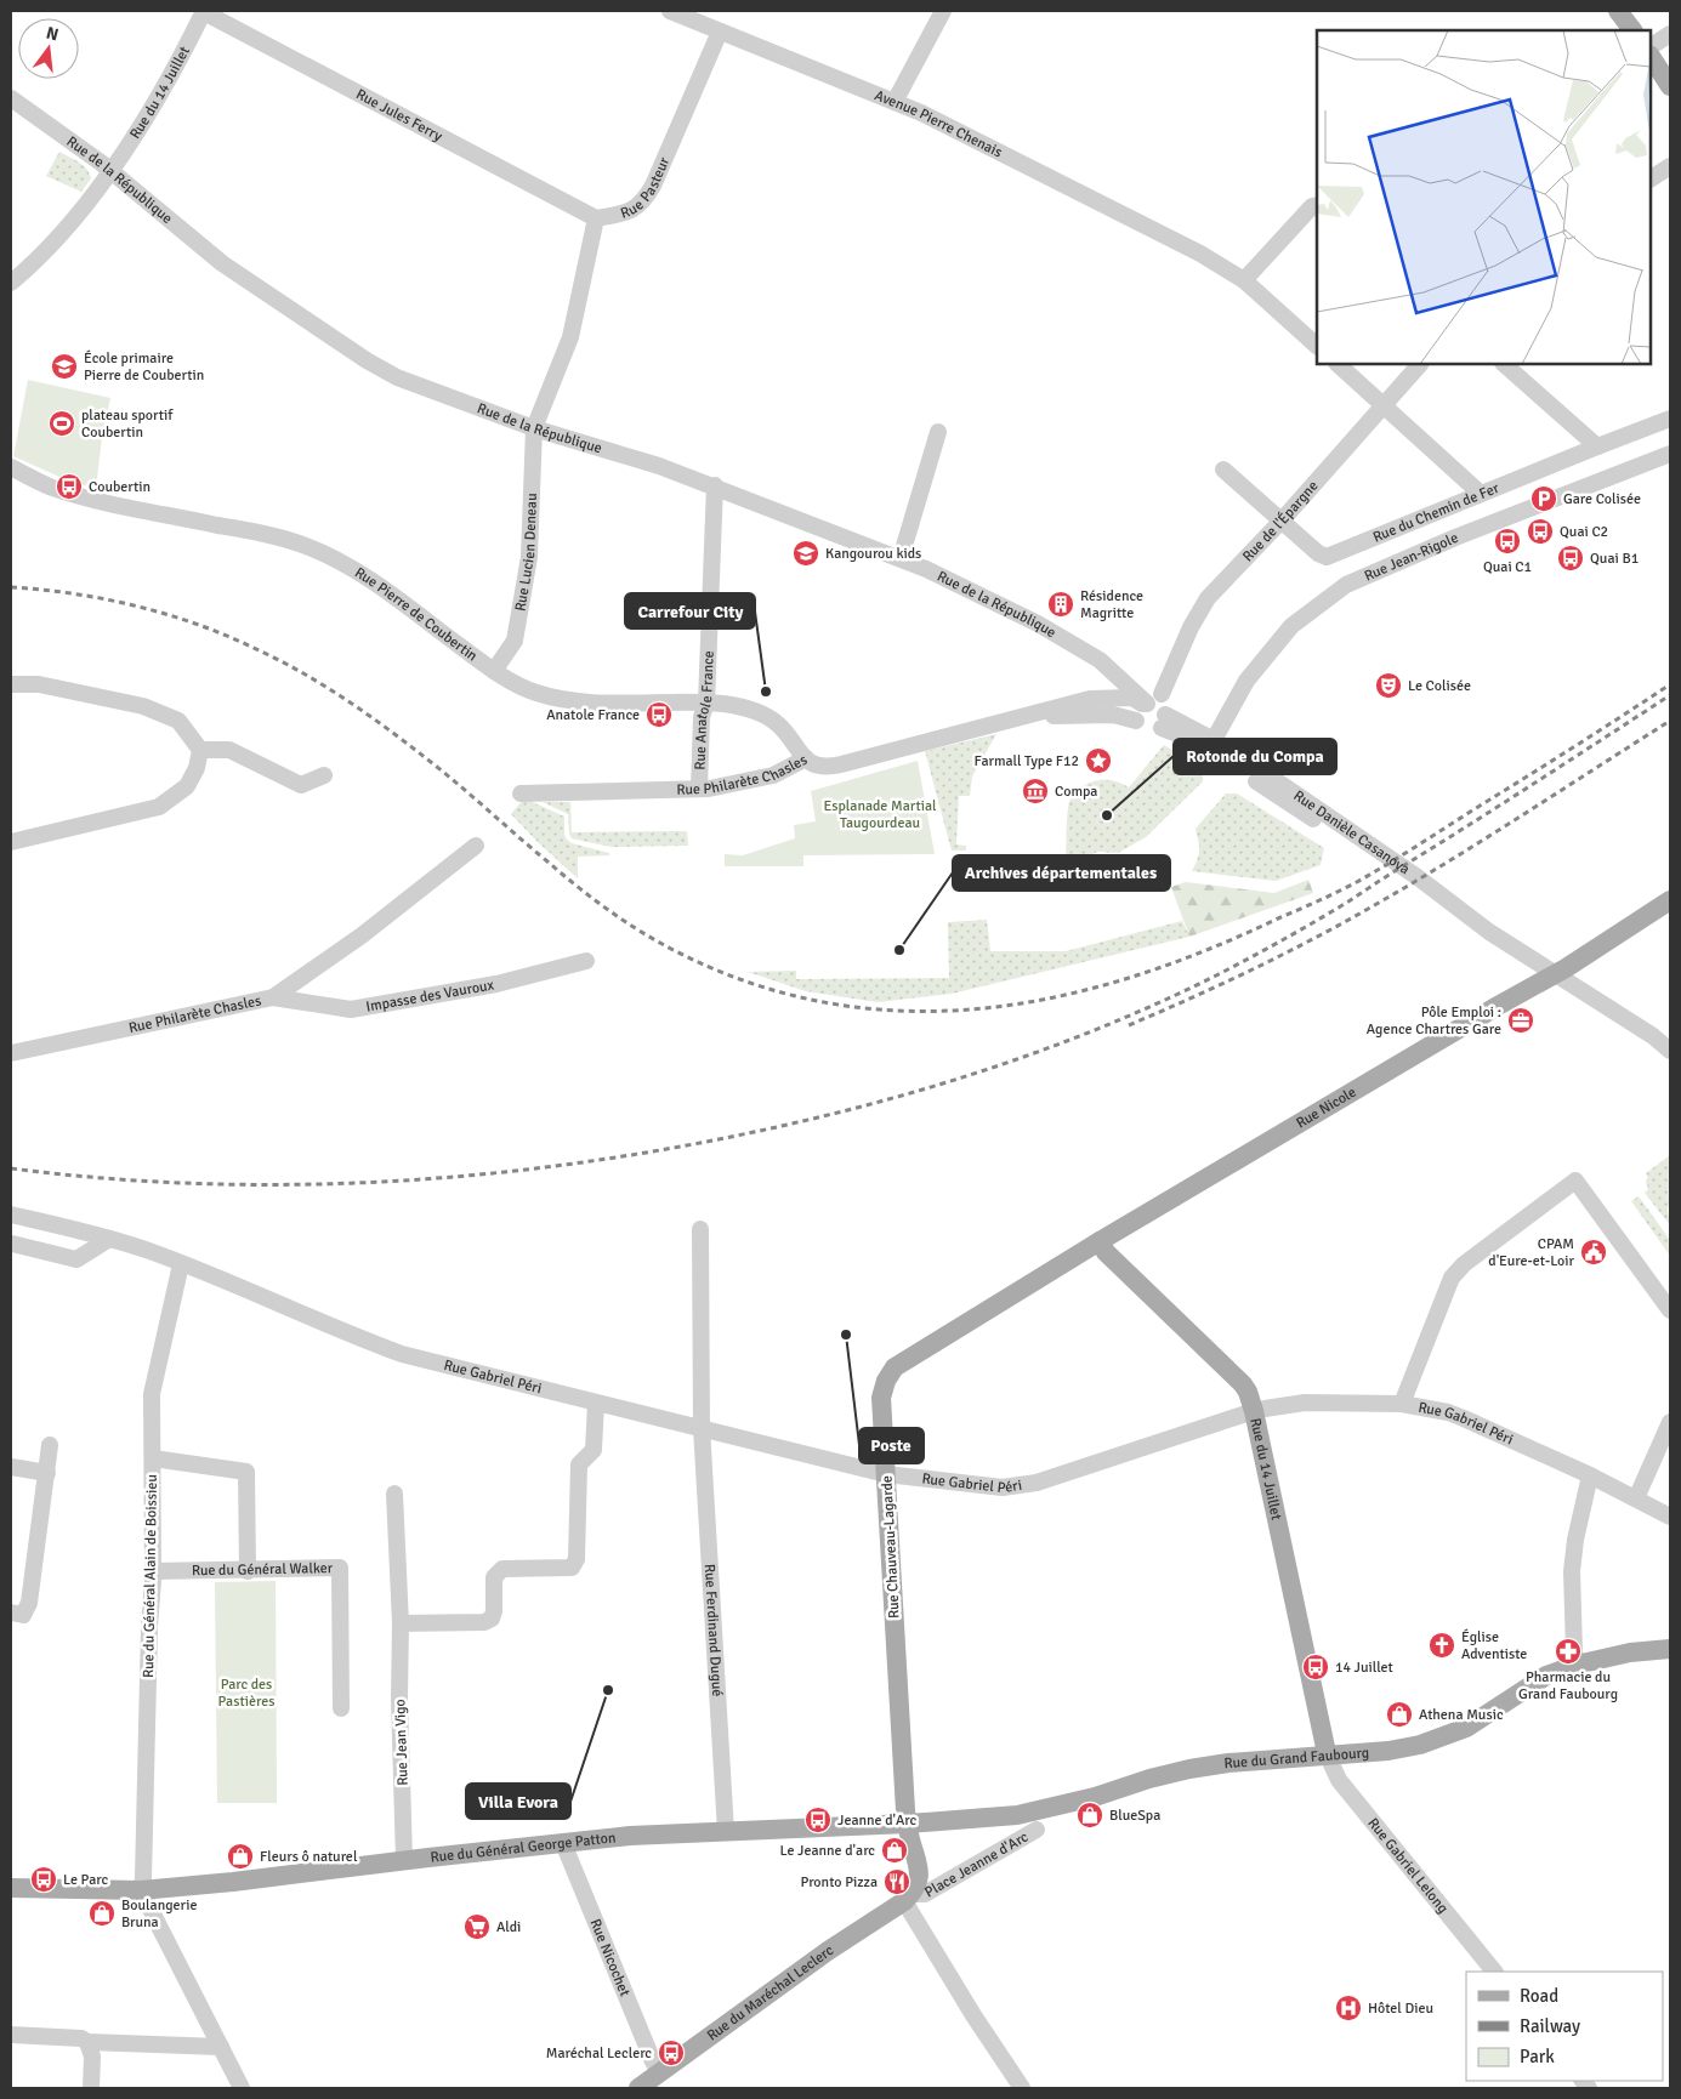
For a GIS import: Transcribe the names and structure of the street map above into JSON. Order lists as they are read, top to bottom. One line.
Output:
{"streets":{"main road":["Rue du 14 Juillet","Rue Nicole","Rue Chauveau-Lagarde","Rue du Grand Faubourg","Rue du Général George Patton","Place Jeanne d'Arc","Rue du Maréchal Leclerc"],"street":["Rue Jules Ferry","Avenue Pierre Chenais","Rue de la République","Rue Pasteur","Rue du Chemin de Fer","Rue de l'Épargne","Rue Lucien Deneau","Rue Jean-Rigole","Rue Pierre de Coubertin","Rue Anatole France","Rue Philarète Chasles","Rue Danièle Casanova","Impasse des Vauroux","Rue Gabriel Péri","Rue du Général Walker","Rue du Général Alain de Boissieu","Rue Ferdinand Dugué","Rue Jean Vigo","Rue Gabriel Lelong","Rue Nicochet"]},"crossings":[["Rue du 14 Juillet","Rue Jules Ferry"],["Rue du 14 Juillet","Rue de la République"],["Rue du 14 Juillet","Rue Nicole"],["Rue du 14 Juillet","Rue Gabriel Péri"],["Rue du 14 Juillet","Rue Chauveau-Lagarde"],["Rue du 14 Juillet","Rue du Grand Faubourg"],["Rue du 14 Juillet","Rue Gabriel Lelong"],["Rue Jules Ferry","Rue Pasteur"],["Avenue Pierre Chenais","Rue Pasteur"],["Rue de la République","Rue Pasteur"],["Rue de la République","Rue de l'Épargne"],["Rue de la République","Rue Lucien Deneau"],["Rue de la République","Rue Anatole France"],["Rue de la République","Rue Philarète Chasles"],["Rue de la République","Rue Danièle Casanova"],["Rue Pasteur","Rue Lucien Deneau"],["Rue du Chemin de Fer","Rue de l'Épargne"],["Rue de l'Épargne","Rue Philarète Chasles"],["Rue de l'Épargne","Rue Danièle Casanova"],["Rue Lucien Deneau","Rue Pierre de Coubertin"],["Rue Jean-Rigole","Rue Danièle Casanova"],["Rue Pierre de Coubertin","Rue Anatole France"],["Rue Pierre de Coubertin","Rue Philarète Chasles"],["Rue Anatole France","Rue Philarète Chasles"],["Rue Philarète Chasles","Rue Danièle Casanova"],["Rue Philarète Chasles","Impasse des Vauroux"],["Rue Danièle Casanova","Rue Nicole"],["Rue Nicole","Rue Chauveau-Lagarde"],["Rue Gabriel Péri","Rue Chauveau-Lagarde"],["Rue Gabriel Péri","Rue du Général Alain de Boissieu"],["Rue Gabriel Péri","Rue Ferdinand Dugué"],["Rue Chauveau-Lagarde","Rue du Grand Faubourg"],["Rue Chauveau-Lagarde","Rue du Général George Patton"],["Rue Chauveau-Lagarde","Place Jeanne d'Arc"],["Rue du Général Walker","Rue du Général Alain de Boissieu"],["Rue du Général Alain de Boissieu","Rue du Général George Patton"],["Rue Ferdinand Dugué","Rue du Général George Patton"],["Rue Jean Vigo","Rue du Général George Patton"],["Rue du Grand Faubourg","Rue du Général George Patton"],["Rue du Grand Faubourg","Place Jeanne d'Arc"],["Rue du Grand Faubourg","Rue Gabriel Lelong"],["Rue du Général George Patton","Place Jeanne d'Arc"],["Rue du Général George Patton","Rue Nicochet"],["Place Jeanne d'Arc","Rue du Maréchal Leclerc"],["Rue Nicochet","Rue du Maréchal Leclerc"]],"parks":["Esplanade Martial Taugourdeau","Parc des Pastières"],"places":{"school or university":["École primaire Pierre de Coubertin","Kangourou kids"],"sports":["plateau sportif Coubertin"],"bus stop":["Coubertin","Quai C2","Quai C1","Quai B1","Anatole France","14 Juillet","Jeanne d'Arc","Le Parc","Maréchal Leclerc"],"parking":["Gare Colisée"],"building":["Résidence Magritte"],"theatre":["Le Colisée"],"other":["Carrefour City","Rotonde du Compa","Archives départementales","Poste","Villa Evora"],"place":["Farmall Type F12"],"museum":["Compa"],"office":["Pôle Emploi : Agence Chartres Gare"],"public building":["CPAM d'Eure-et-Loir"],"church":["Église Adventiste"],"pharmacy":["Pharmacie du Grand Faubourg"],"shop":["Athena Music","BlueSpa","Le Jeanne d'arc","Fleurs ô naturel","Boulangerie Bruna"],"restaurant":["Pronto Pizza"],"supermarket":["Aldi"],"hospital":["Hôtel Dieu"]},"legend":["Road","Railway","Park"],"north":"top"}
